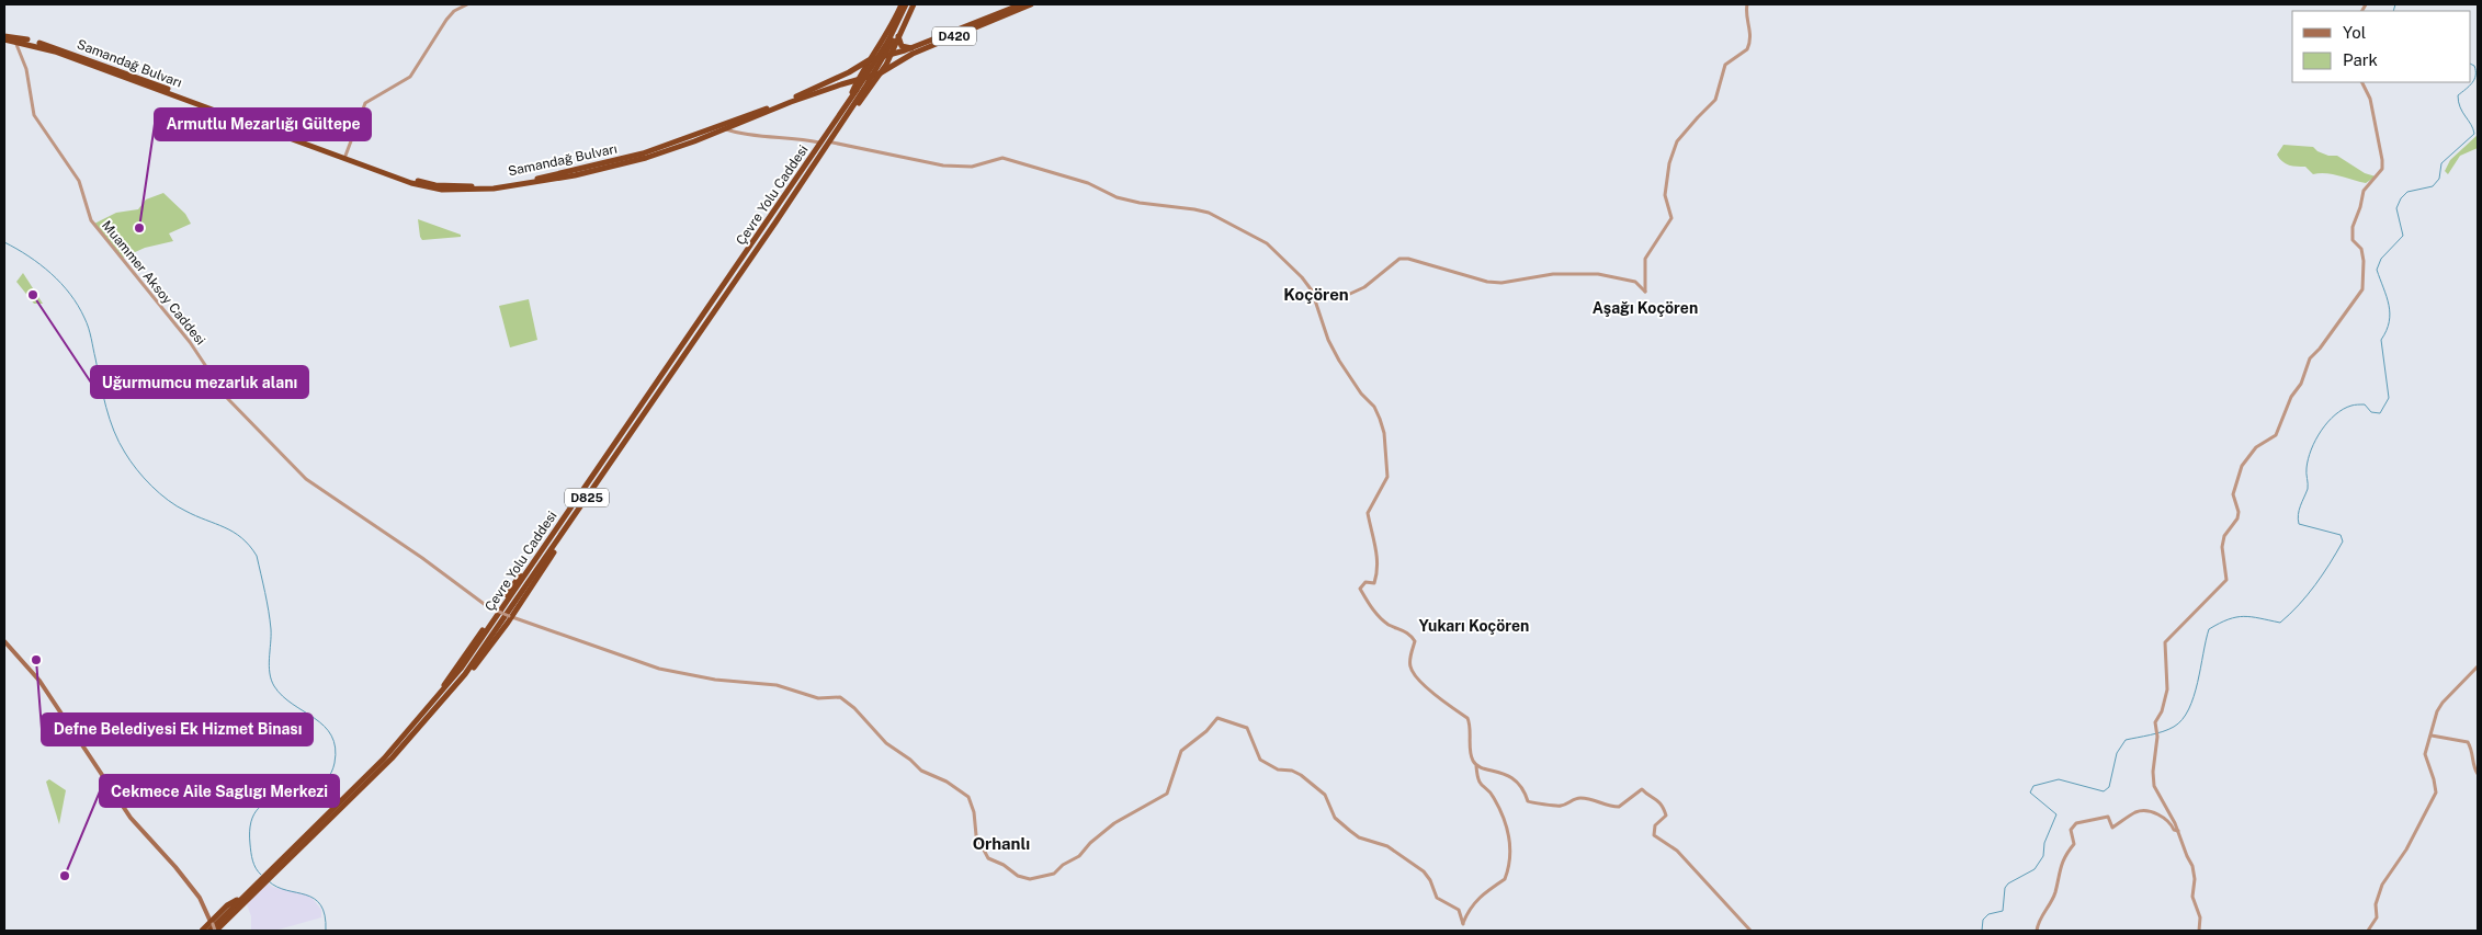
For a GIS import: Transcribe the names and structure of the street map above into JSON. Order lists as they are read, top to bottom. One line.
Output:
{"streets":{"highway":["D420","Samandağ Bulvarı","Çevre Yolu Caddesi","D825"],"street":["Muammer Aksoy Caddesi"]},"crossings":[["D420","Samandağ Bulvarı"],["Samandağ Bulvarı","Muammer Aksoy Caddesi"]],"districts":["Koçören","Aşağı Koçören","Yukarı Koçören","Orhanlı"],"places":["Armutlu Mezarlığı Gültepe","Uğurmumcu mezarlık alanı","Defne Belediyesi Ek Hizmet Binası","Cekmece Aile Saglıgı Merkezi"],"legend":["Yol","Park"]}
